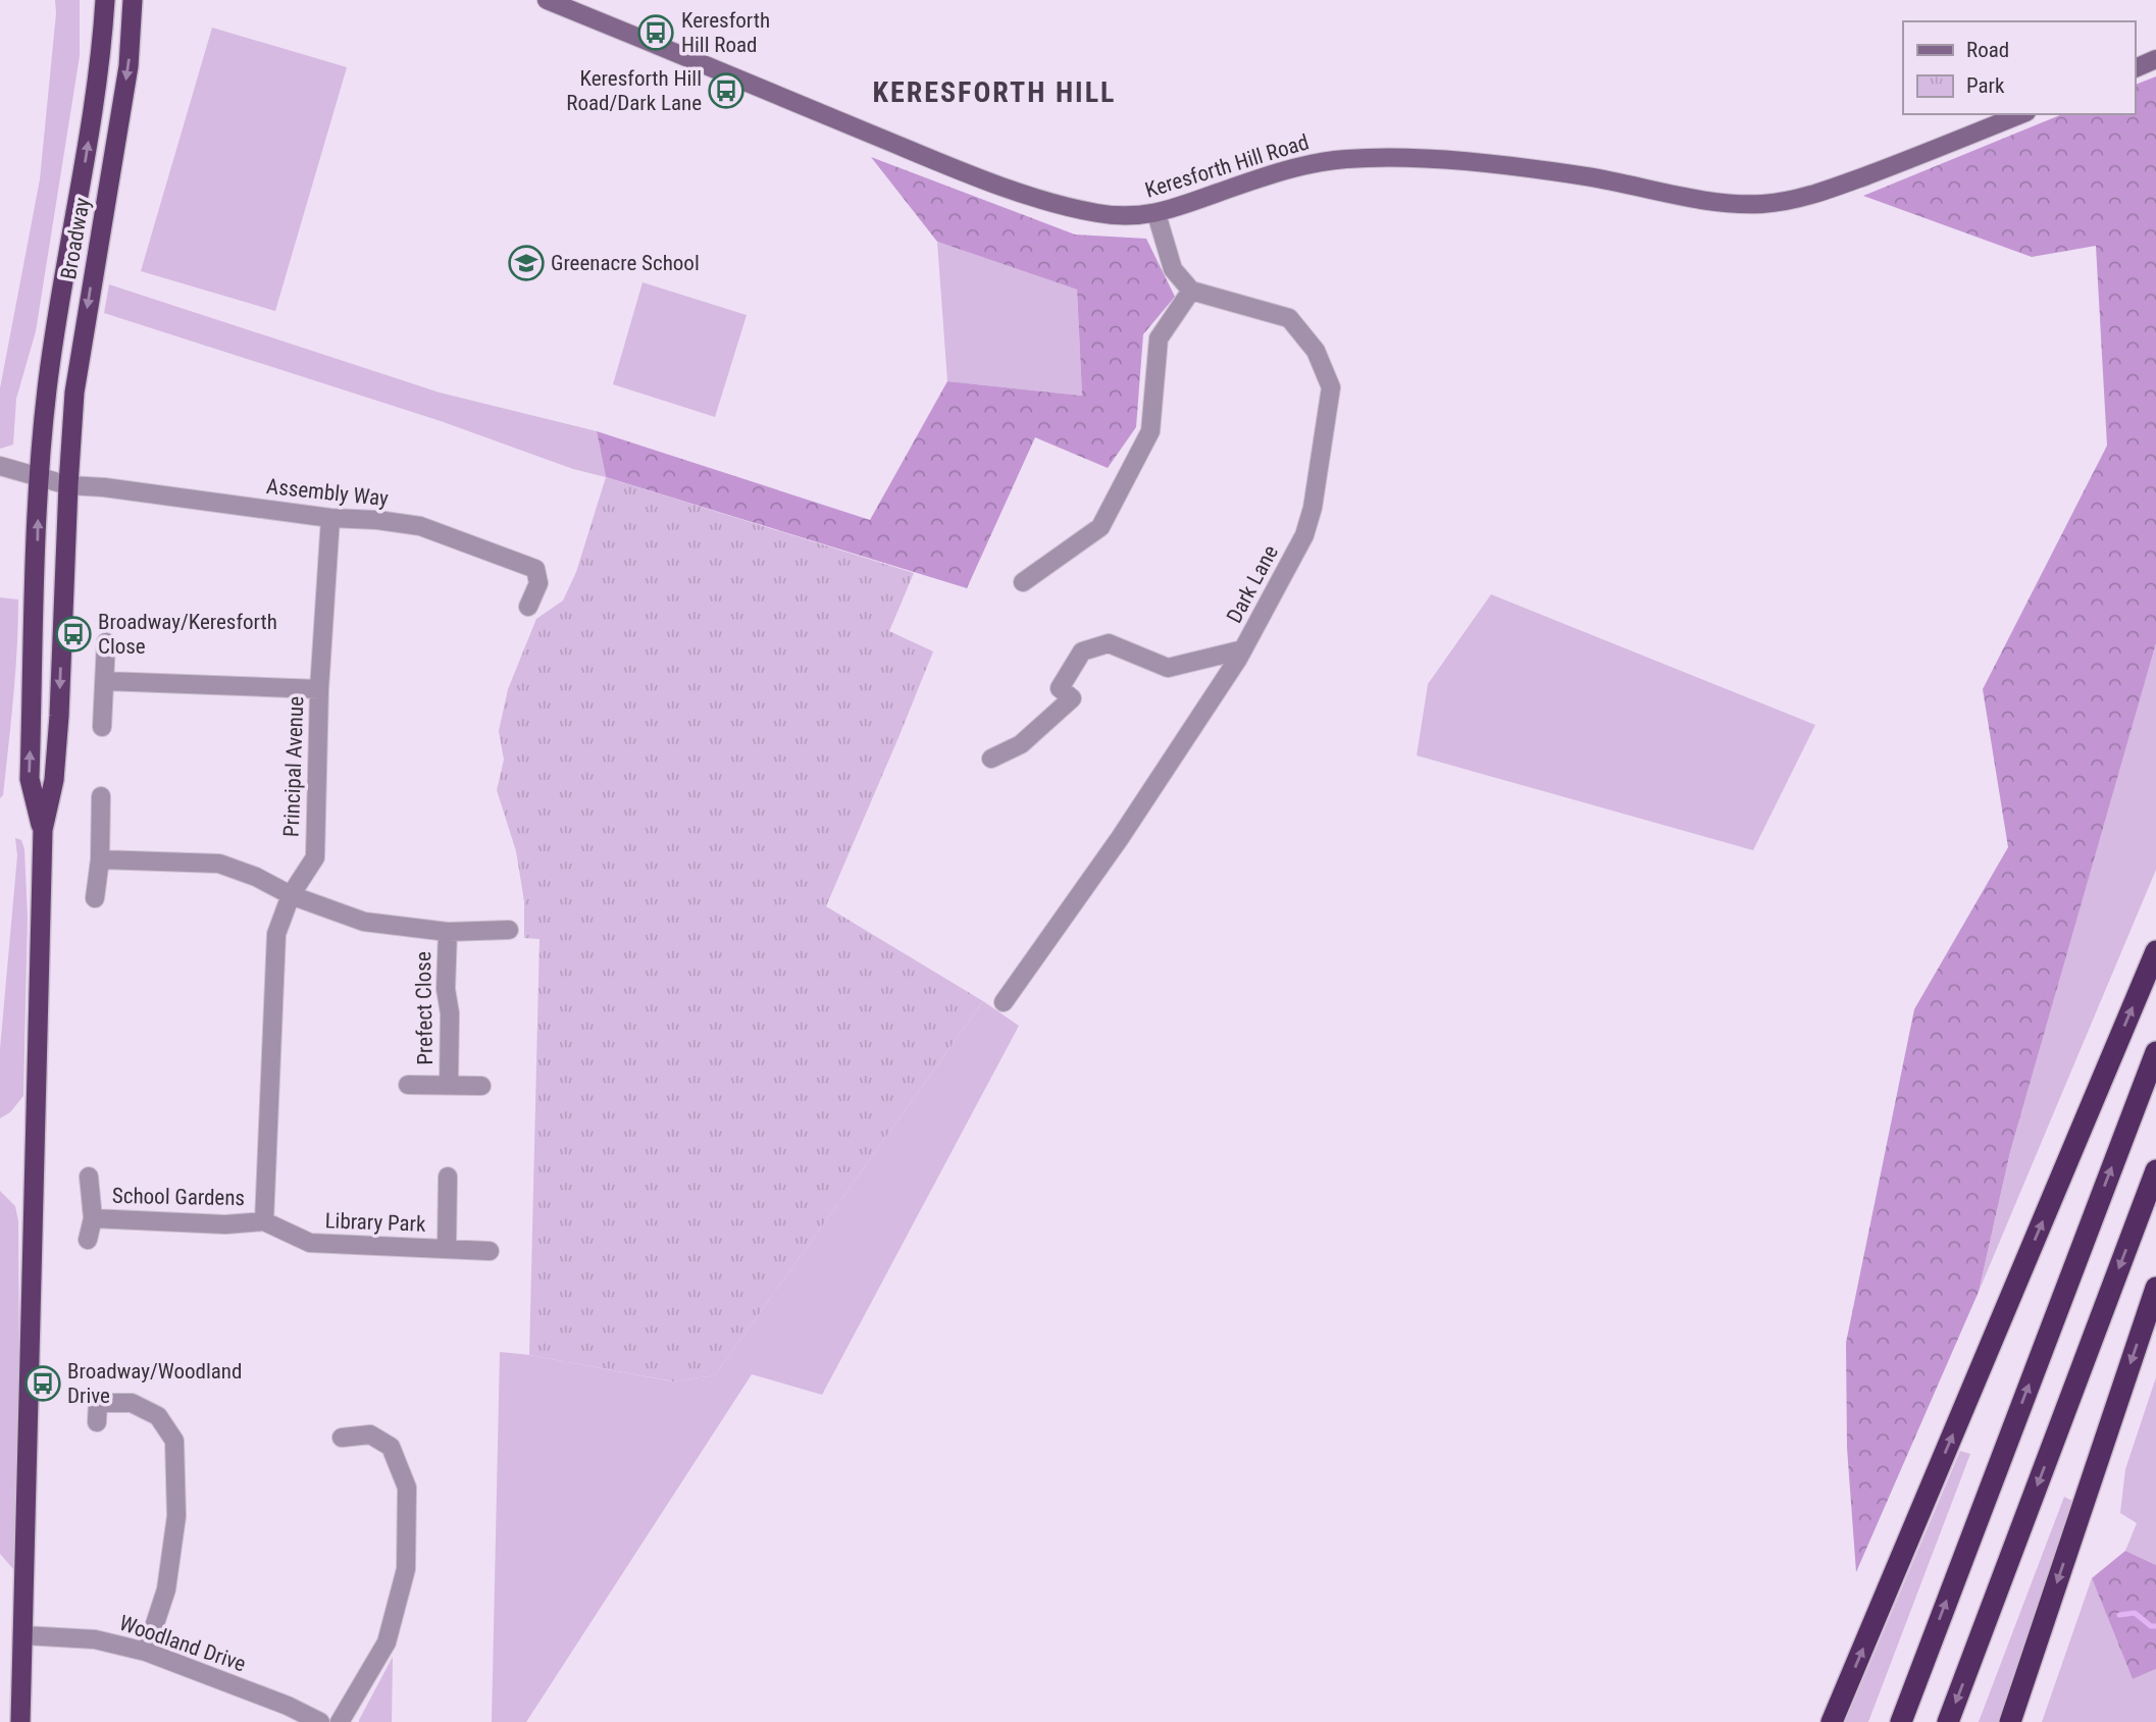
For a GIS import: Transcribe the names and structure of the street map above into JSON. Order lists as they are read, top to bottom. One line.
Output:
{"streets":{"highway":["Broadway"],"main road":["Keresforth Hill Road"],"street":["Assembly Way","Dark Lane","Principal Avenue","Prefect Close","School Gardens","Library Park","Woodland Drive"]},"crossings":[["Broadway","Assembly Way"],["Broadway","Woodland Drive"],["Assembly Way","Principal Avenue"],["Principal Avenue","School Gardens"],["Principal Avenue","Library Park"],["School Gardens","Library Park"]],"districts":["KERESFORTH HILL"],"places":{"bus stop":["Keresforth Hill Road","Keresforth Hill Road/Dark Lane","Broadway/Keresforth Close","Broadway/Woodland Drive"],"school or university":["Greenacre School"]},"legend":["Road","Park"]}
